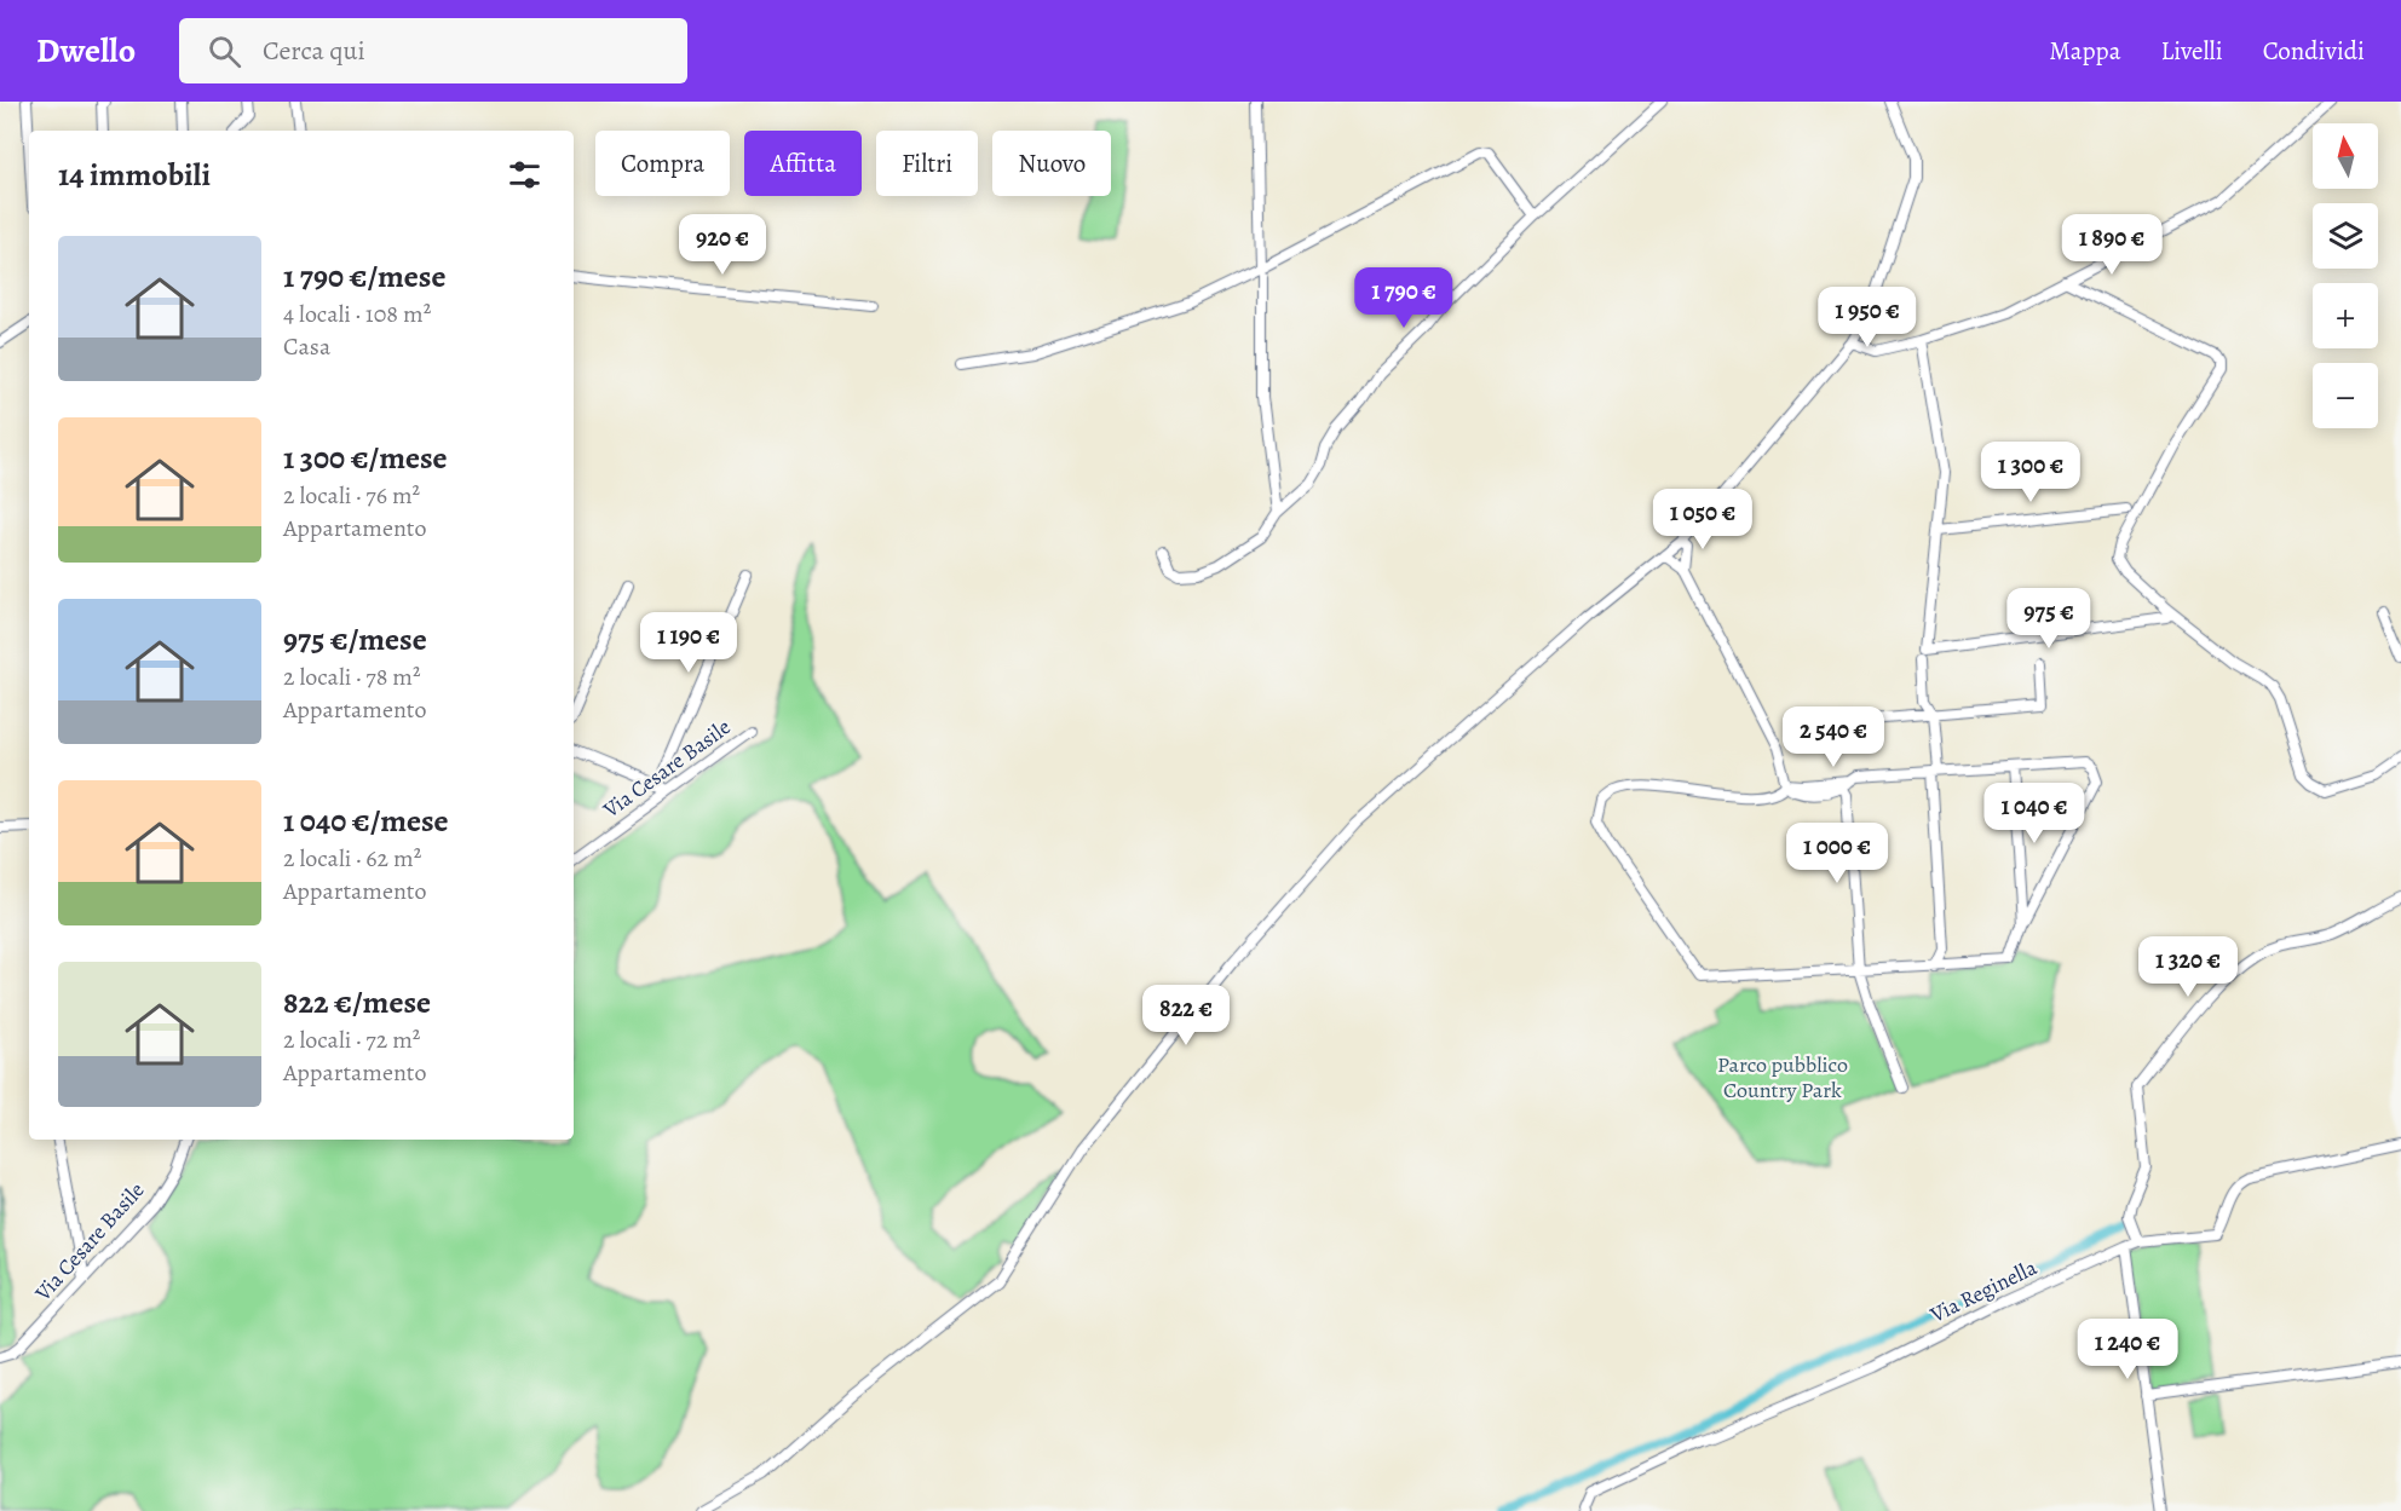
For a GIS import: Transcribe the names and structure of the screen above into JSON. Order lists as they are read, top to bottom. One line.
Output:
{"streets":{"street":["Via Cesare Basile","Via Reginella"]},"parks":["Parco pubblico Country Park"],"north":"top","page":{"header":"Dwello","search":"Cerca qui","nav":["Mappa","Livelli","Condividi"],"map_buttons":["+","−"],"chip":["Compra","Affitta","Filtri","Nuovo"],"heading":"14 immobili","price":["920 €","1 890 €","1 790 €","1 950 €","1 300 €","1 050 €","975 €","1 190 €","2 540 €","1 040 €","1 000 €","1 320 €","822 €","1 240 €"],"list":[{"name":"1 790 €/mese","note":"4 locali · 108 m² · Casa"},{"name":"1 300 €/mese","note":"2 locali · 76 m² · Appartamento"},{"name":"975 €/mese","note":"2 locali · 78 m² · Appartamento"},{"name":"1 040 €/mese","note":"2 locali · 62 m² · Appartamento"},{"name":"822 €/mese","note":"2 locali · 72 m² · Appartamento"}]}}
